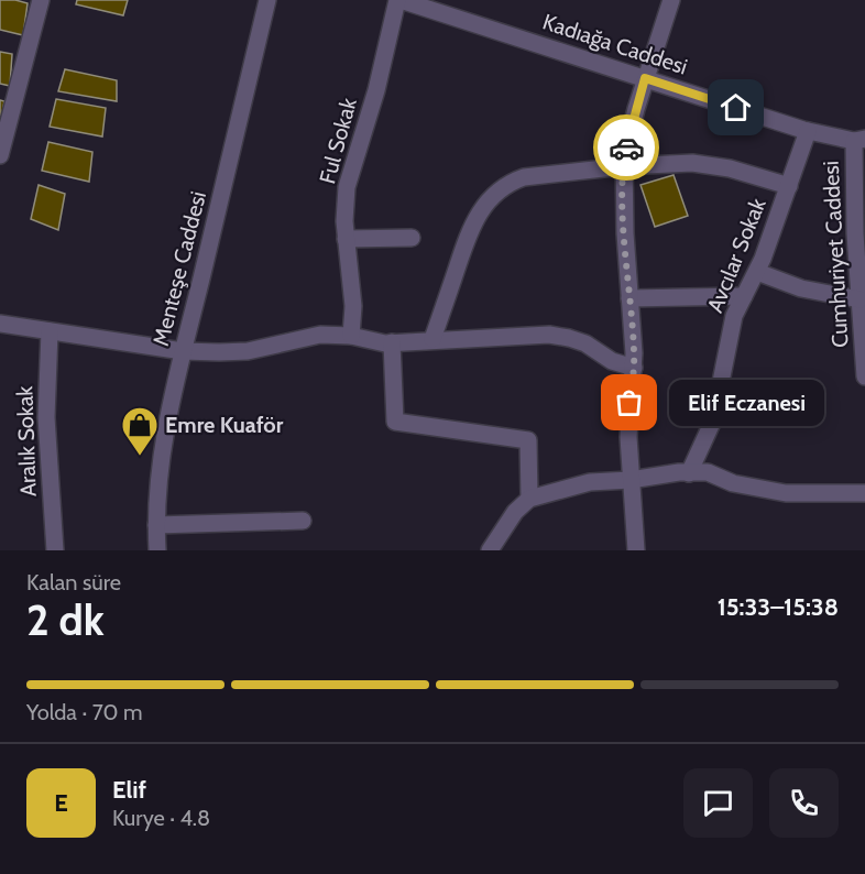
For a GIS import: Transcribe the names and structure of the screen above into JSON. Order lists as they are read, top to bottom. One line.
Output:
{"streets":{"street":["Kadıağa Caddesi","Ful Sokak","Cumhuriyet Caddesi","Avcılar Sokak","Menteşe Caddesi","Aralık Sokak"]},"crossings":[["Kadıağa Caddesi","Ful Sokak"],["Kadıağa Caddesi","Cumhuriyet Caddesi"],["Kadıağa Caddesi","Avcılar Sokak"]],"places":{"other":["Elif Eczanesi"],"shop":["Emre Kuaför"]},"page":{"bubble":"Elif Eczanesi","heading":["2 dk","Kalan süre","15:33–15:38"],"panel":["Elif","Kurye · 4.8"],"bar":"Yolda · 70 m","round":"E"}}
